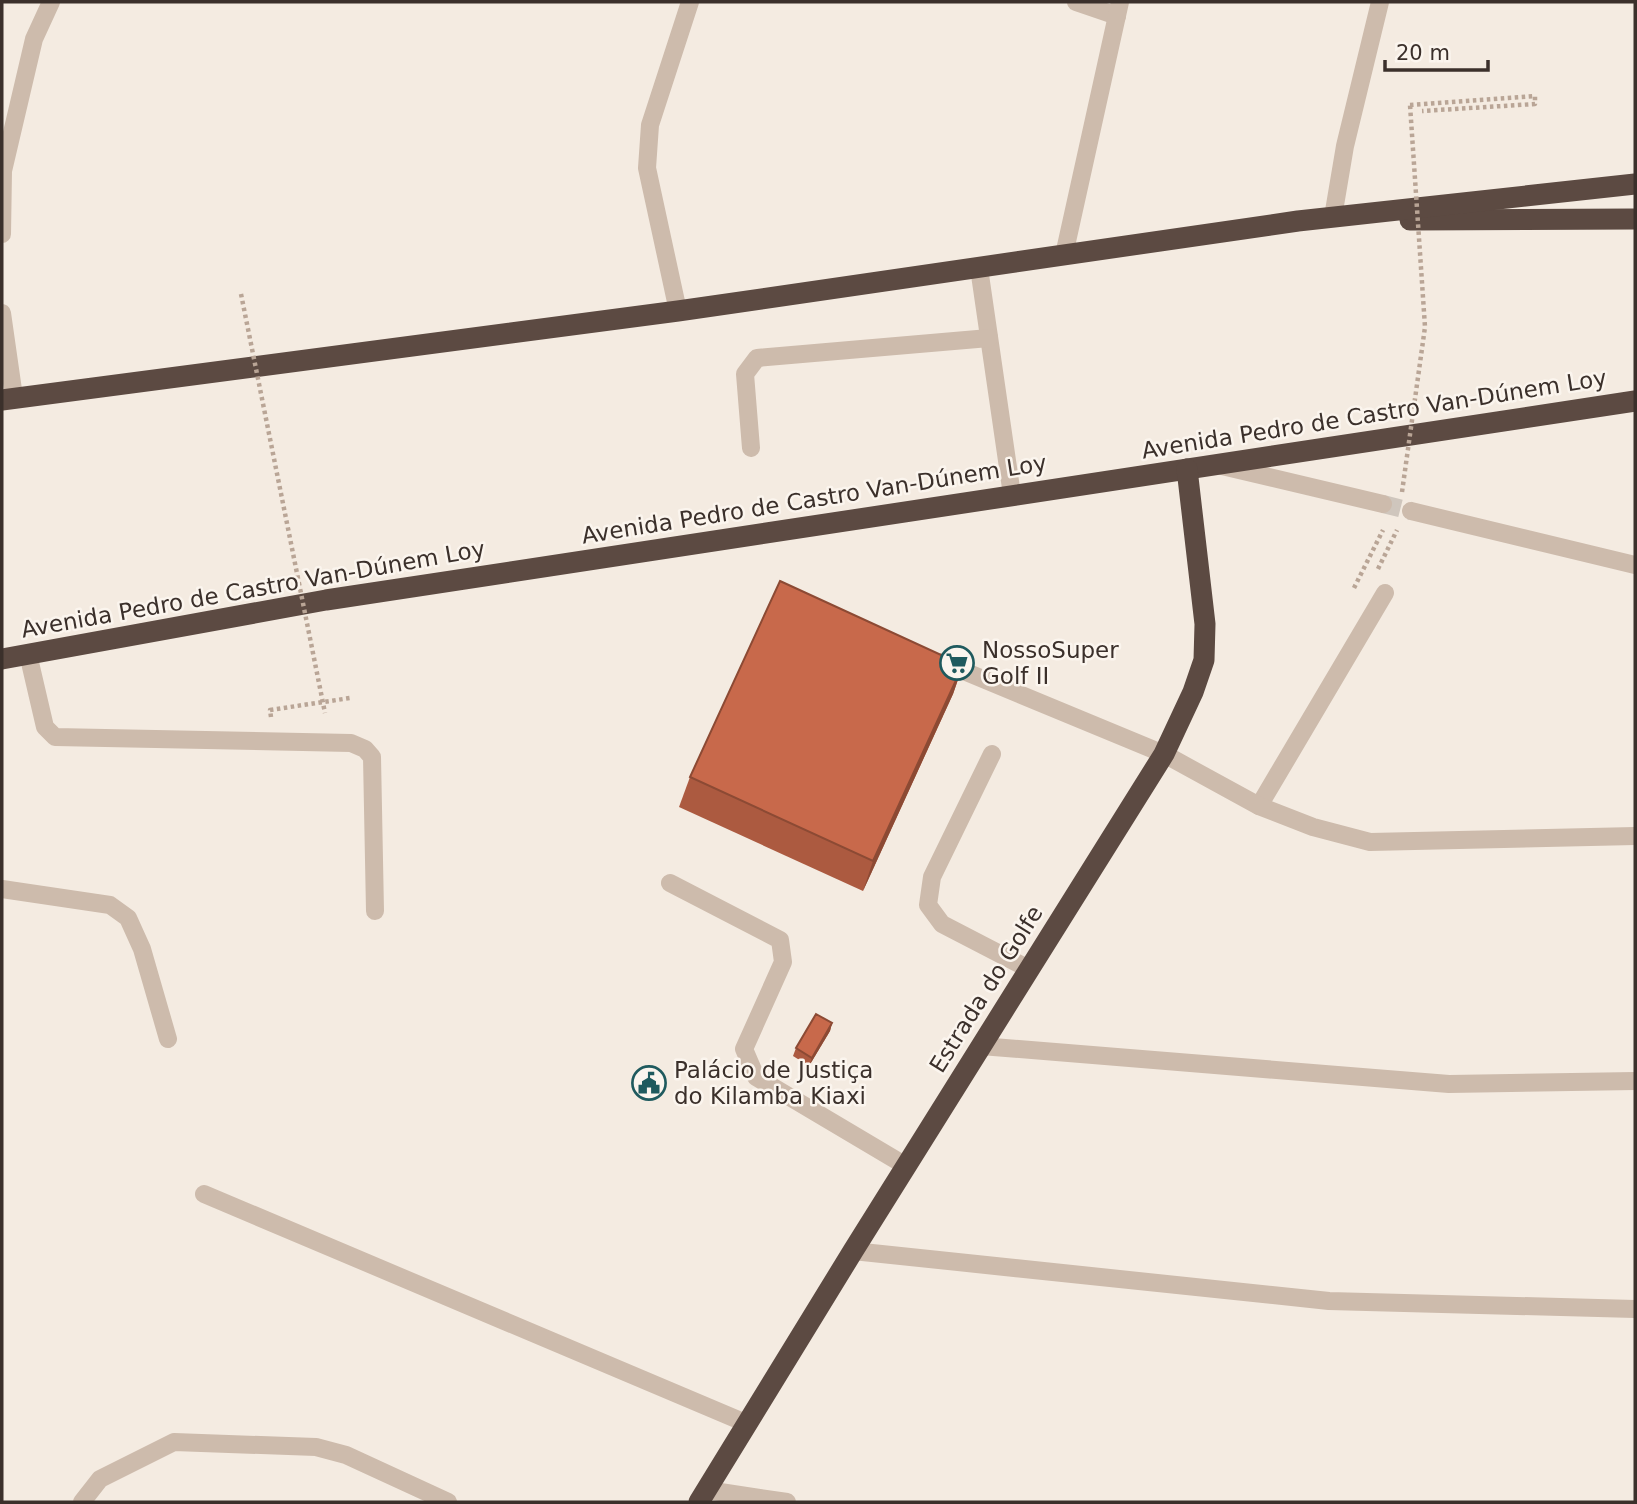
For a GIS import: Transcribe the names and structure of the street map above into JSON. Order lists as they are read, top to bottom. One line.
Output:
{"streets":{"highway":["Avenida Pedro de Castro Van-Dúnem Loy","Estrada do Golfe"]},"crossings":[["Avenida Pedro de Castro Van-Dúnem Loy","Estrada do Golfe"]],"places":{"supermarket":["NossoSuper Golf II"],"public building":["Palácio de Justiça do Kilamba Kiaxi"]},"scale_bar":"20 m"}
